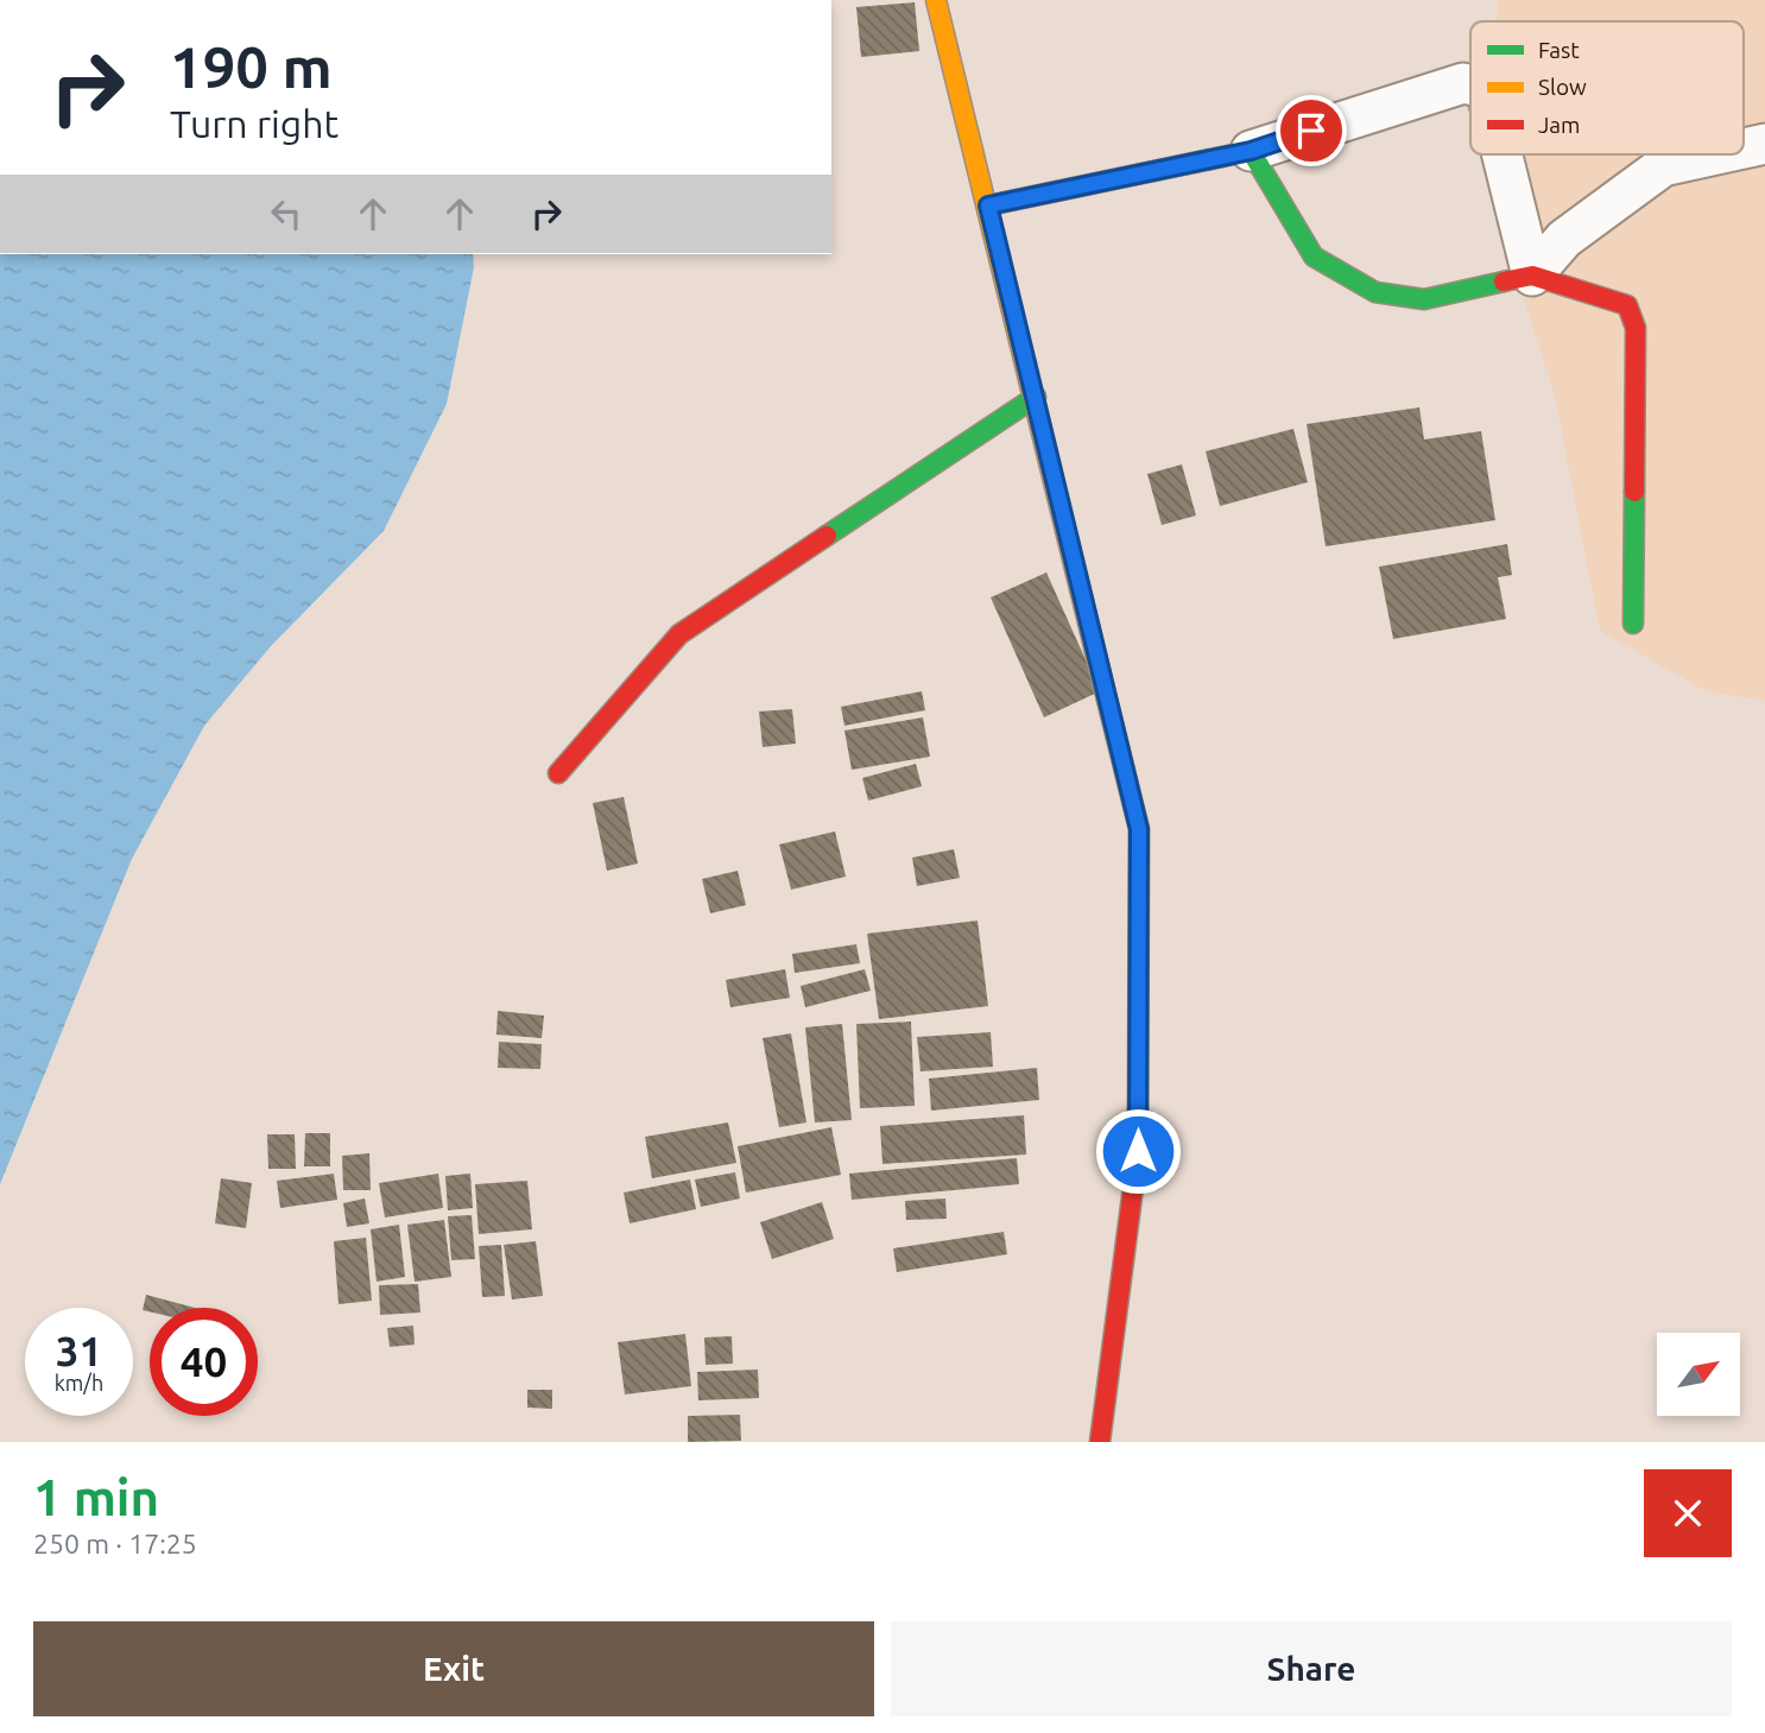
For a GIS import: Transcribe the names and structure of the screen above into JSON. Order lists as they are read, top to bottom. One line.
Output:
{"legend":["Fast","Slow","Jam"],"north":"top right","page":{"turn":["190 m","Turn right"],"speed":"31 km/h","limit":"40","heading":["1 min","250 m · 17:25"],"buttons":["Exit","Share"]}}
